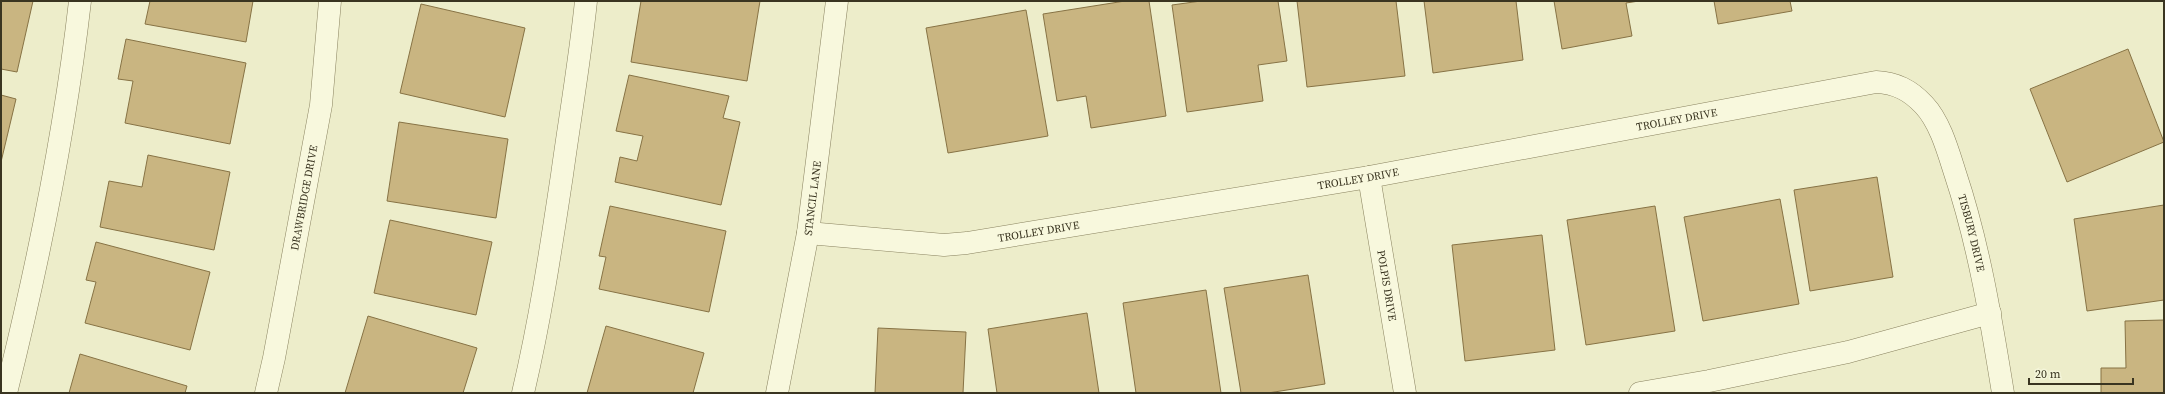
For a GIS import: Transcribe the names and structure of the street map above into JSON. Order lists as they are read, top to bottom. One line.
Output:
{"streets":{"street":["TROLLEY DRIVE","DRAWBRIDGE DRIVE","STANCIL LANE","TISBURY DRIVE","POLPIS DRIVE"]},"crossings":[["TROLLEY DRIVE","STANCIL LANE"],["TROLLEY DRIVE","TISBURY DRIVE"],["TROLLEY DRIVE","POLPIS DRIVE"]],"scale_bar":"20 m"}
